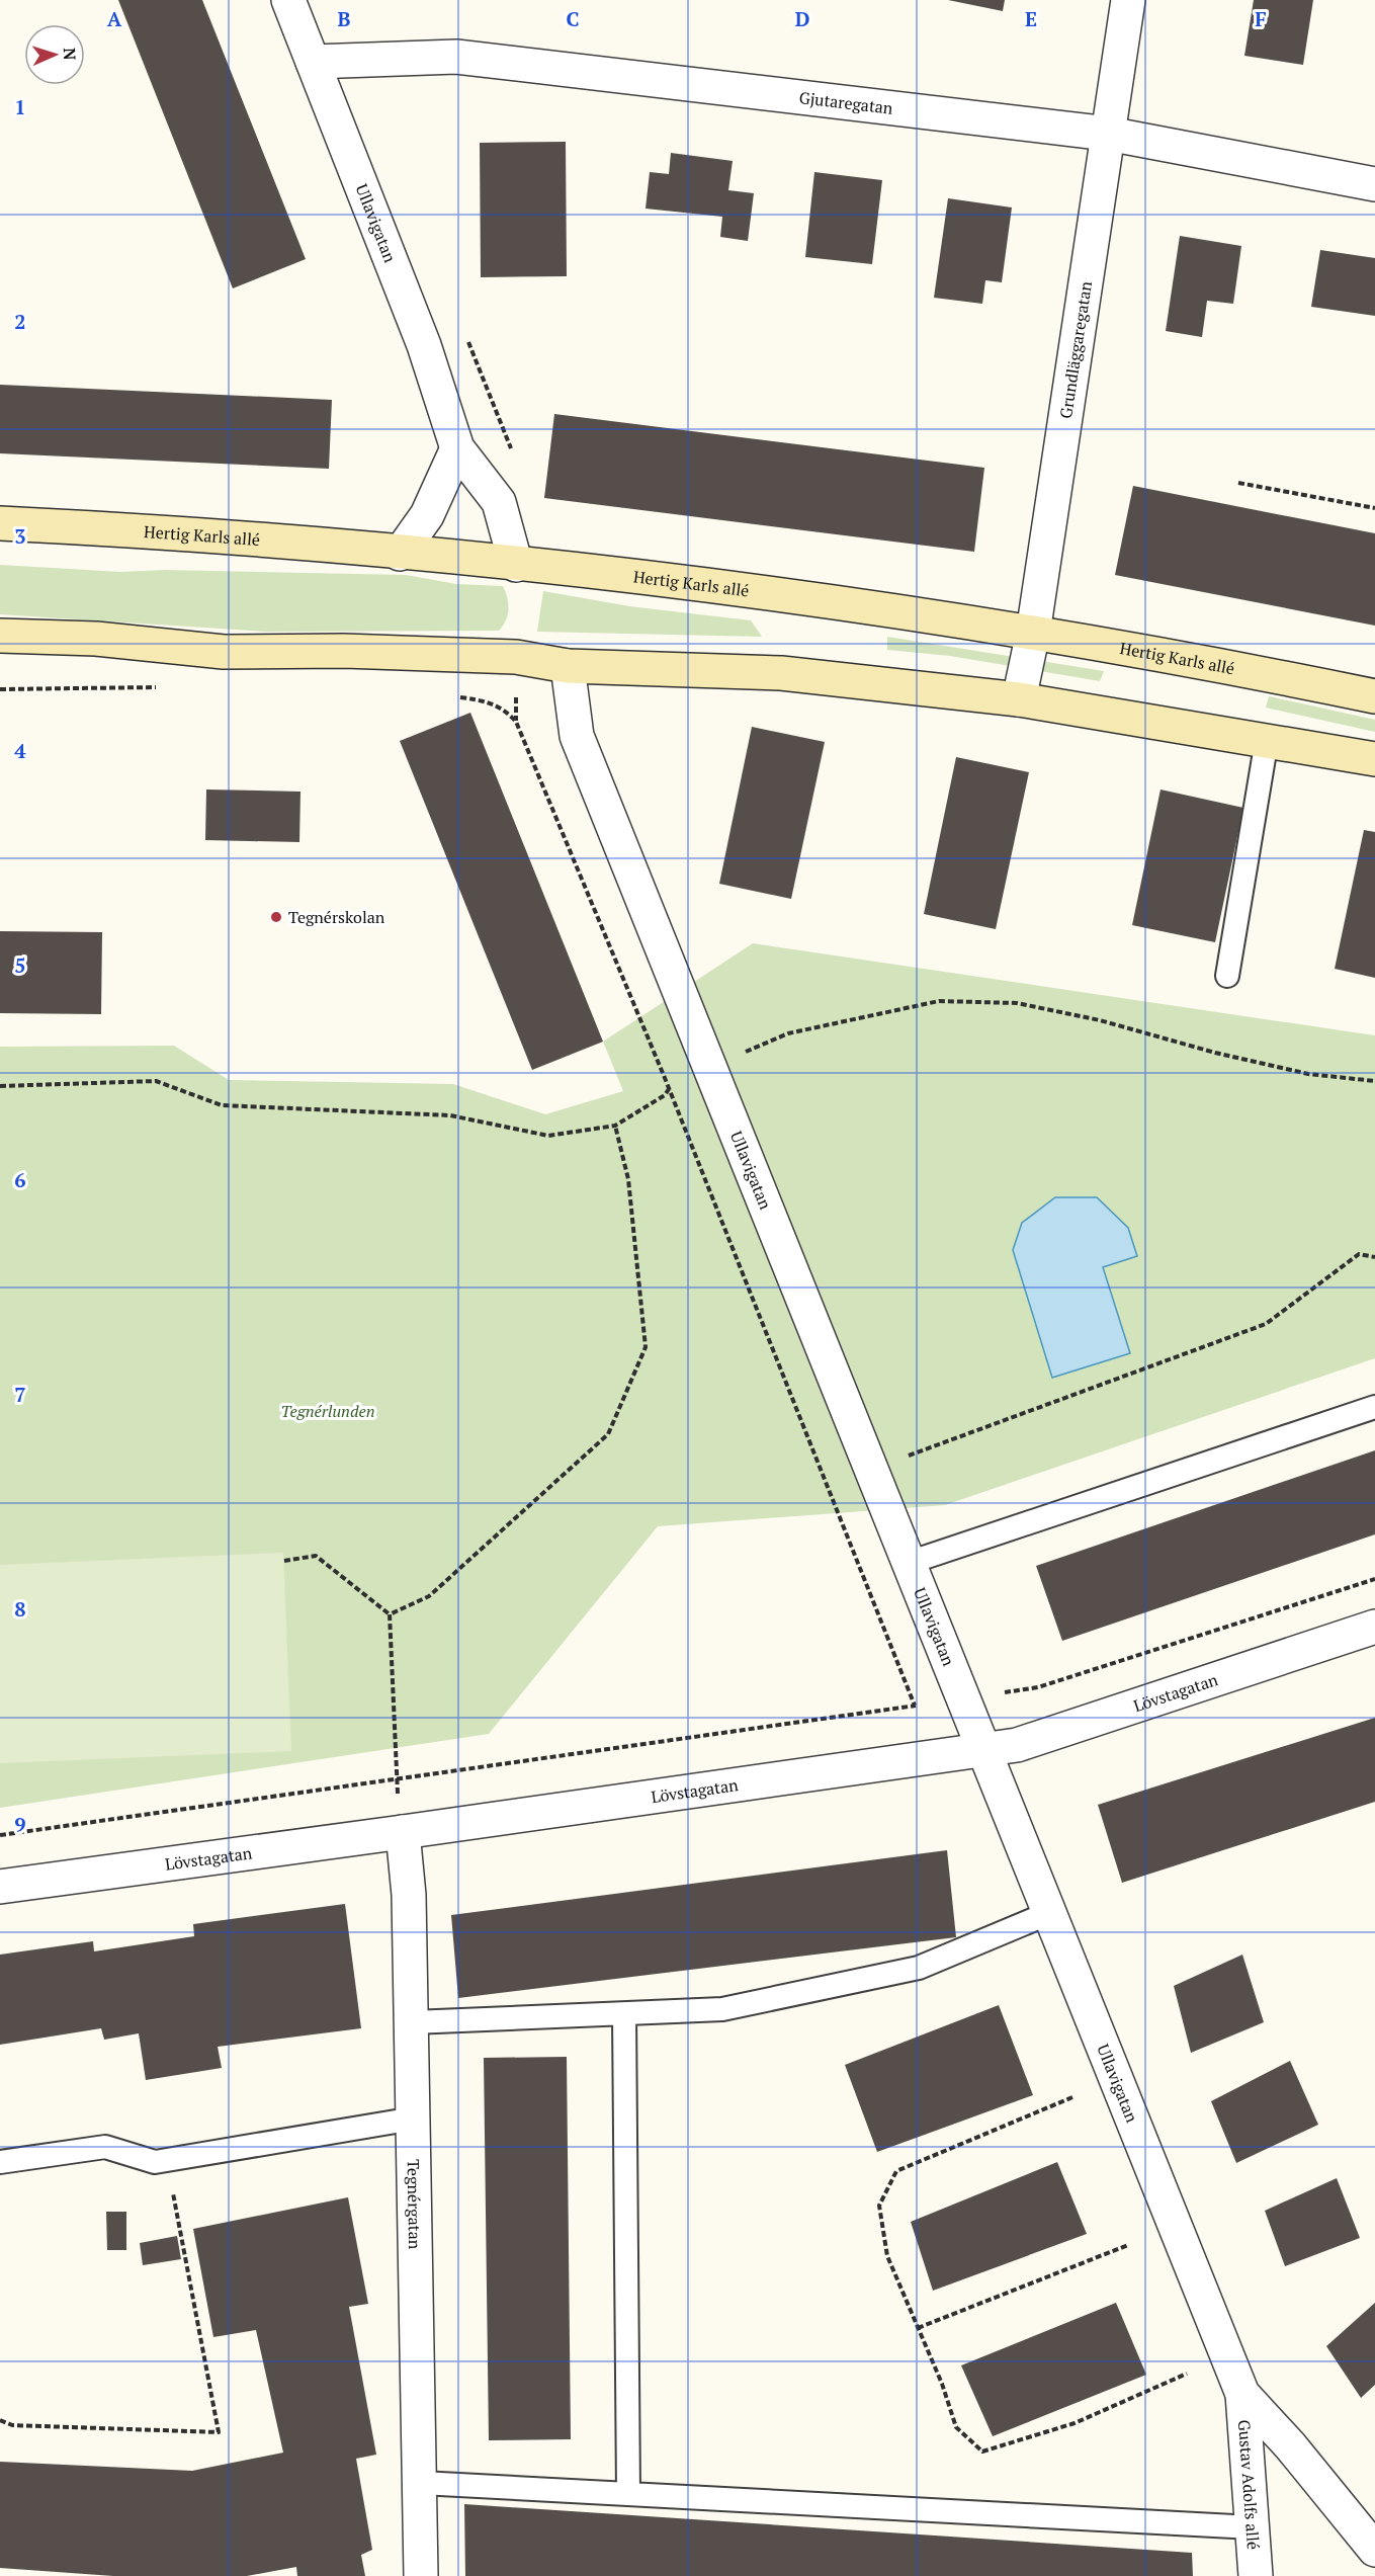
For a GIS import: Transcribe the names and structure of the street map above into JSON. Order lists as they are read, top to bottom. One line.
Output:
{"streets":{"main road":["Hertig Karls allé"],"street":["Gjutaregatan","Ullavigatan","Grundläggaregatan","Lövstagatan","Tegnérgatan","Gustav Adolfs allé"]},"crossings":[["Gjutaregatan","Ullavigatan"],["Gjutaregatan","Grundläggaregatan"],["Ullavigatan","Hertig Karls allé"],["Ullavigatan","Lövstagatan"],["Ullavigatan","Gustav Adolfs allé"],["Grundläggaregatan","Hertig Karls allé"],["Lövstagatan","Tegnérgatan"]],"parks":["Tegnérlunden"],"places":["Tegnérskolan"],"north":"right","grid":{"columns":["A","B","C","D","E","F"],"rows":["1","2","3","4","5","6","7","8","9"]}}
